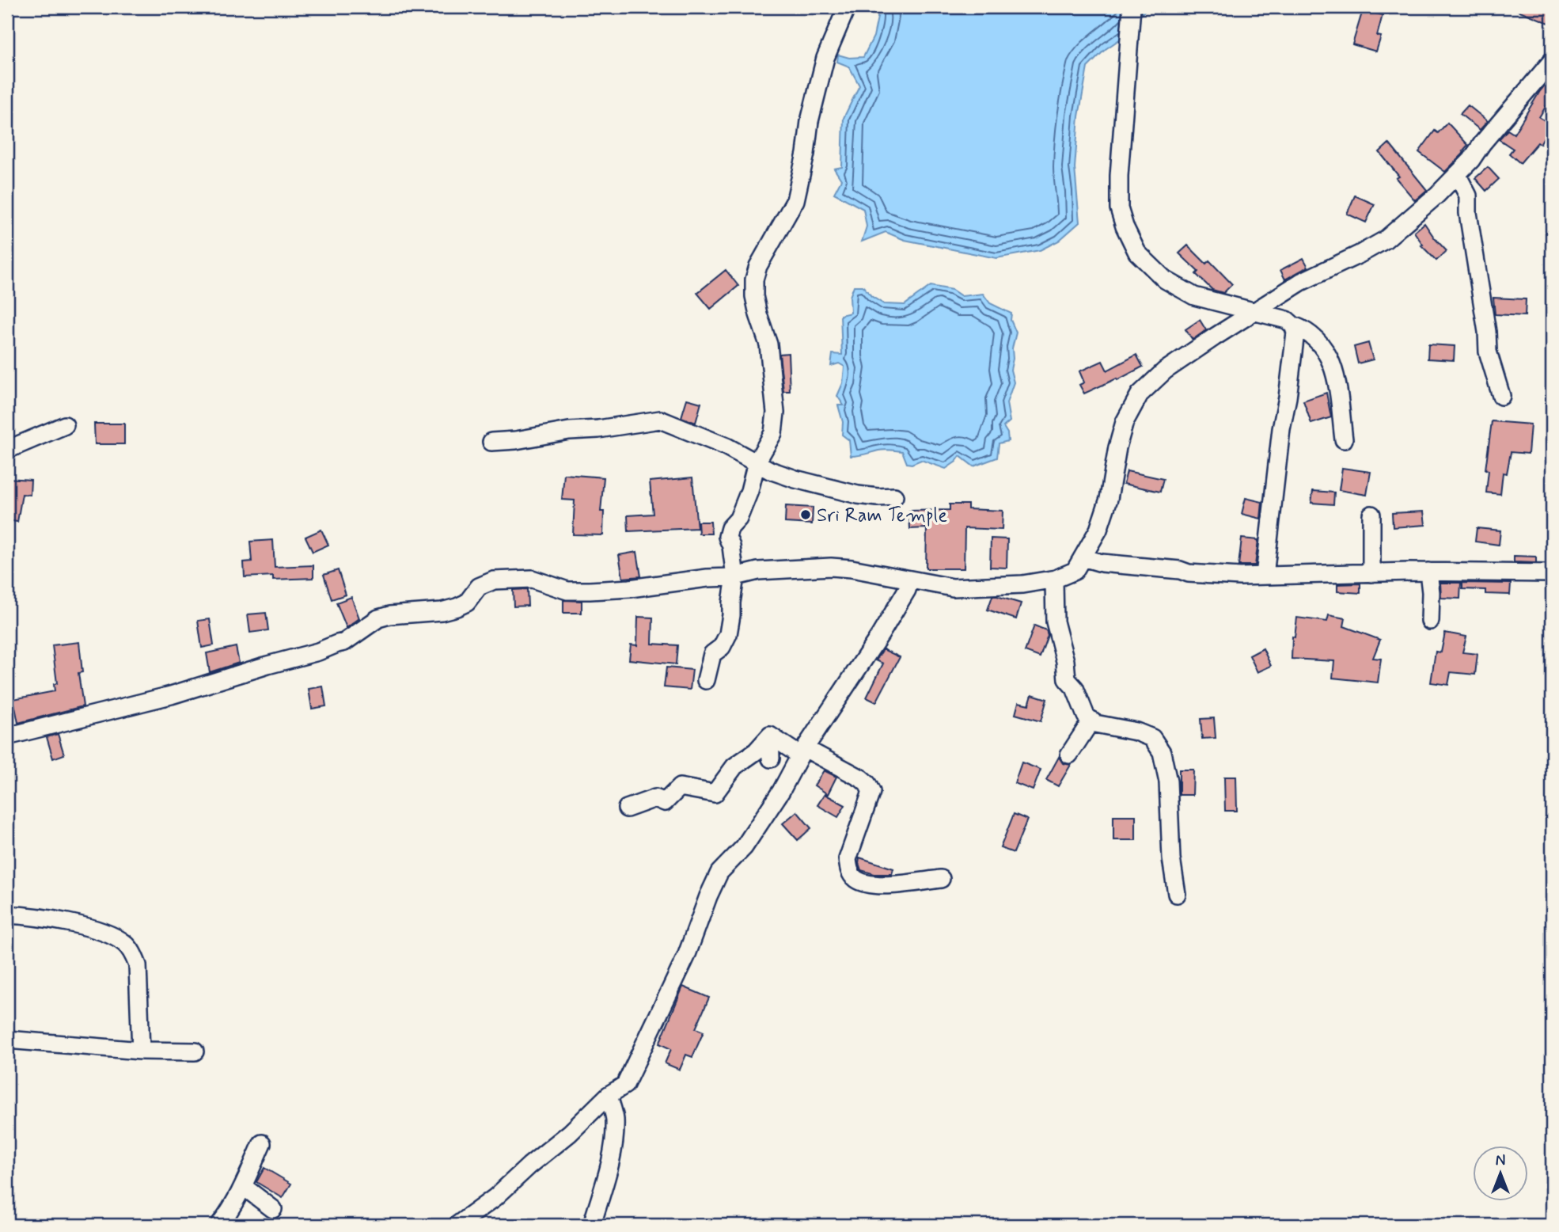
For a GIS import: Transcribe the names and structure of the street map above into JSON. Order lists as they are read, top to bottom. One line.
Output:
{"places":["Sri Ram Temple"],"north":"top"}
